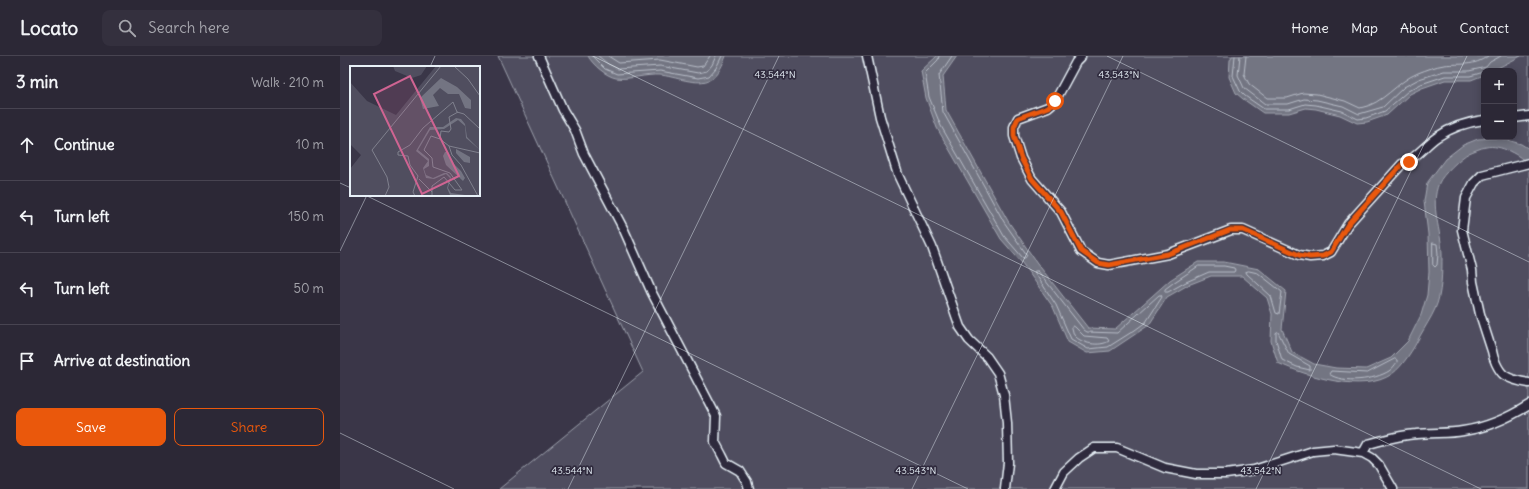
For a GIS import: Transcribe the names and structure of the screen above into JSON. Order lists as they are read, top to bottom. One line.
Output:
{"page":{"header":"Locato","search":"Search here","nav":["Home","Map","About","Contact"],"heading":["3 min","Walk · 210 m"],"map_buttons":["+","−"],"list":[["Continue","10 m"],["Turn left","150 m"],["Turn left","50 m"],"Arrive at destination"],"buttons":["Save","Share"]},"coordinates":["43.544°N","43.543°N","43.542°N"]}
